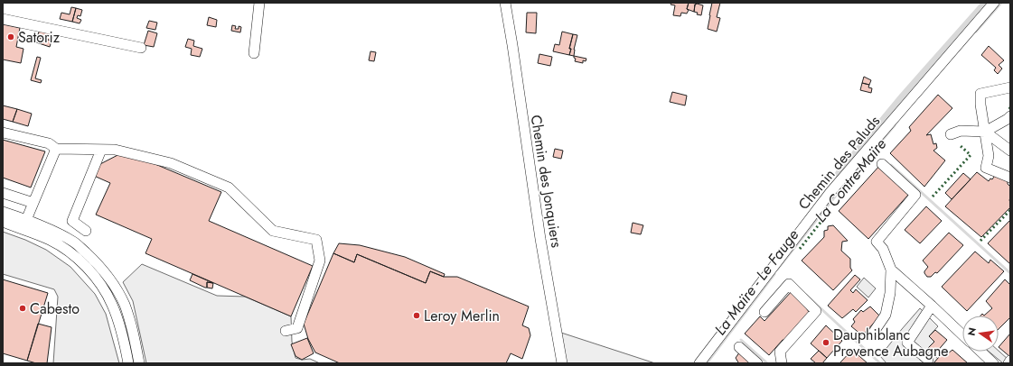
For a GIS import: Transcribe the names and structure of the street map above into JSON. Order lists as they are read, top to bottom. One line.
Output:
{"streets":{"street":["Chemin des Paluds","Chemin des Jonquiers"]},"water":["La Contre-Maïre","La Maïre - Le Fauge"],"places":["Satoriz","Cabesto","Leroy Merlin","Dauphiblanc Provence Aubagne"],"north":"left"}
